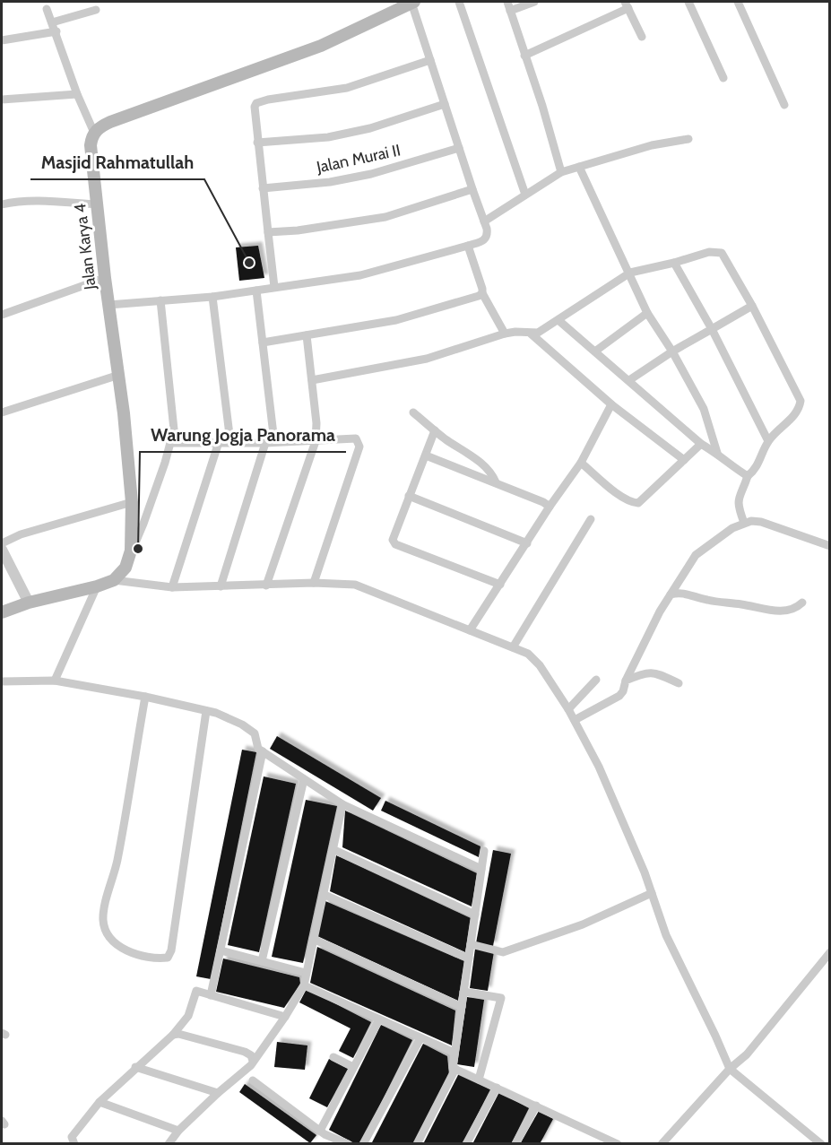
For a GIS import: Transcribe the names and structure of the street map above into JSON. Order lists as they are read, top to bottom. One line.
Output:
{"streets":{"main road":["Jalan Karya 4"],"street":["Jalan Murai II"]},"places":["Masjid Rahmatullah","Warung Jogja Panorama"]}
